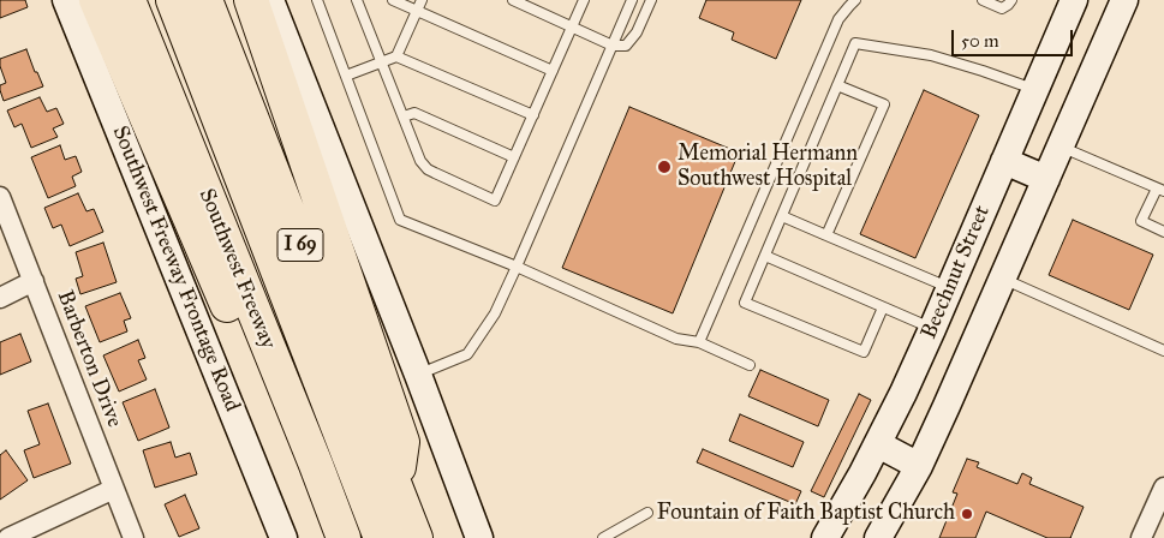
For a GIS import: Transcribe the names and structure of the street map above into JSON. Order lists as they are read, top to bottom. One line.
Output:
{"streets":{"highway":["I 69","Southwest Freeway"],"main road":["Southwest Freeway Frontage Road","Beechnut Street"],"street":["Barberton Drive"]},"places":["Memorial Hermann Southwest Hospital","Fountain of Faith Baptist Church"],"scale_bar":"50 m"}
